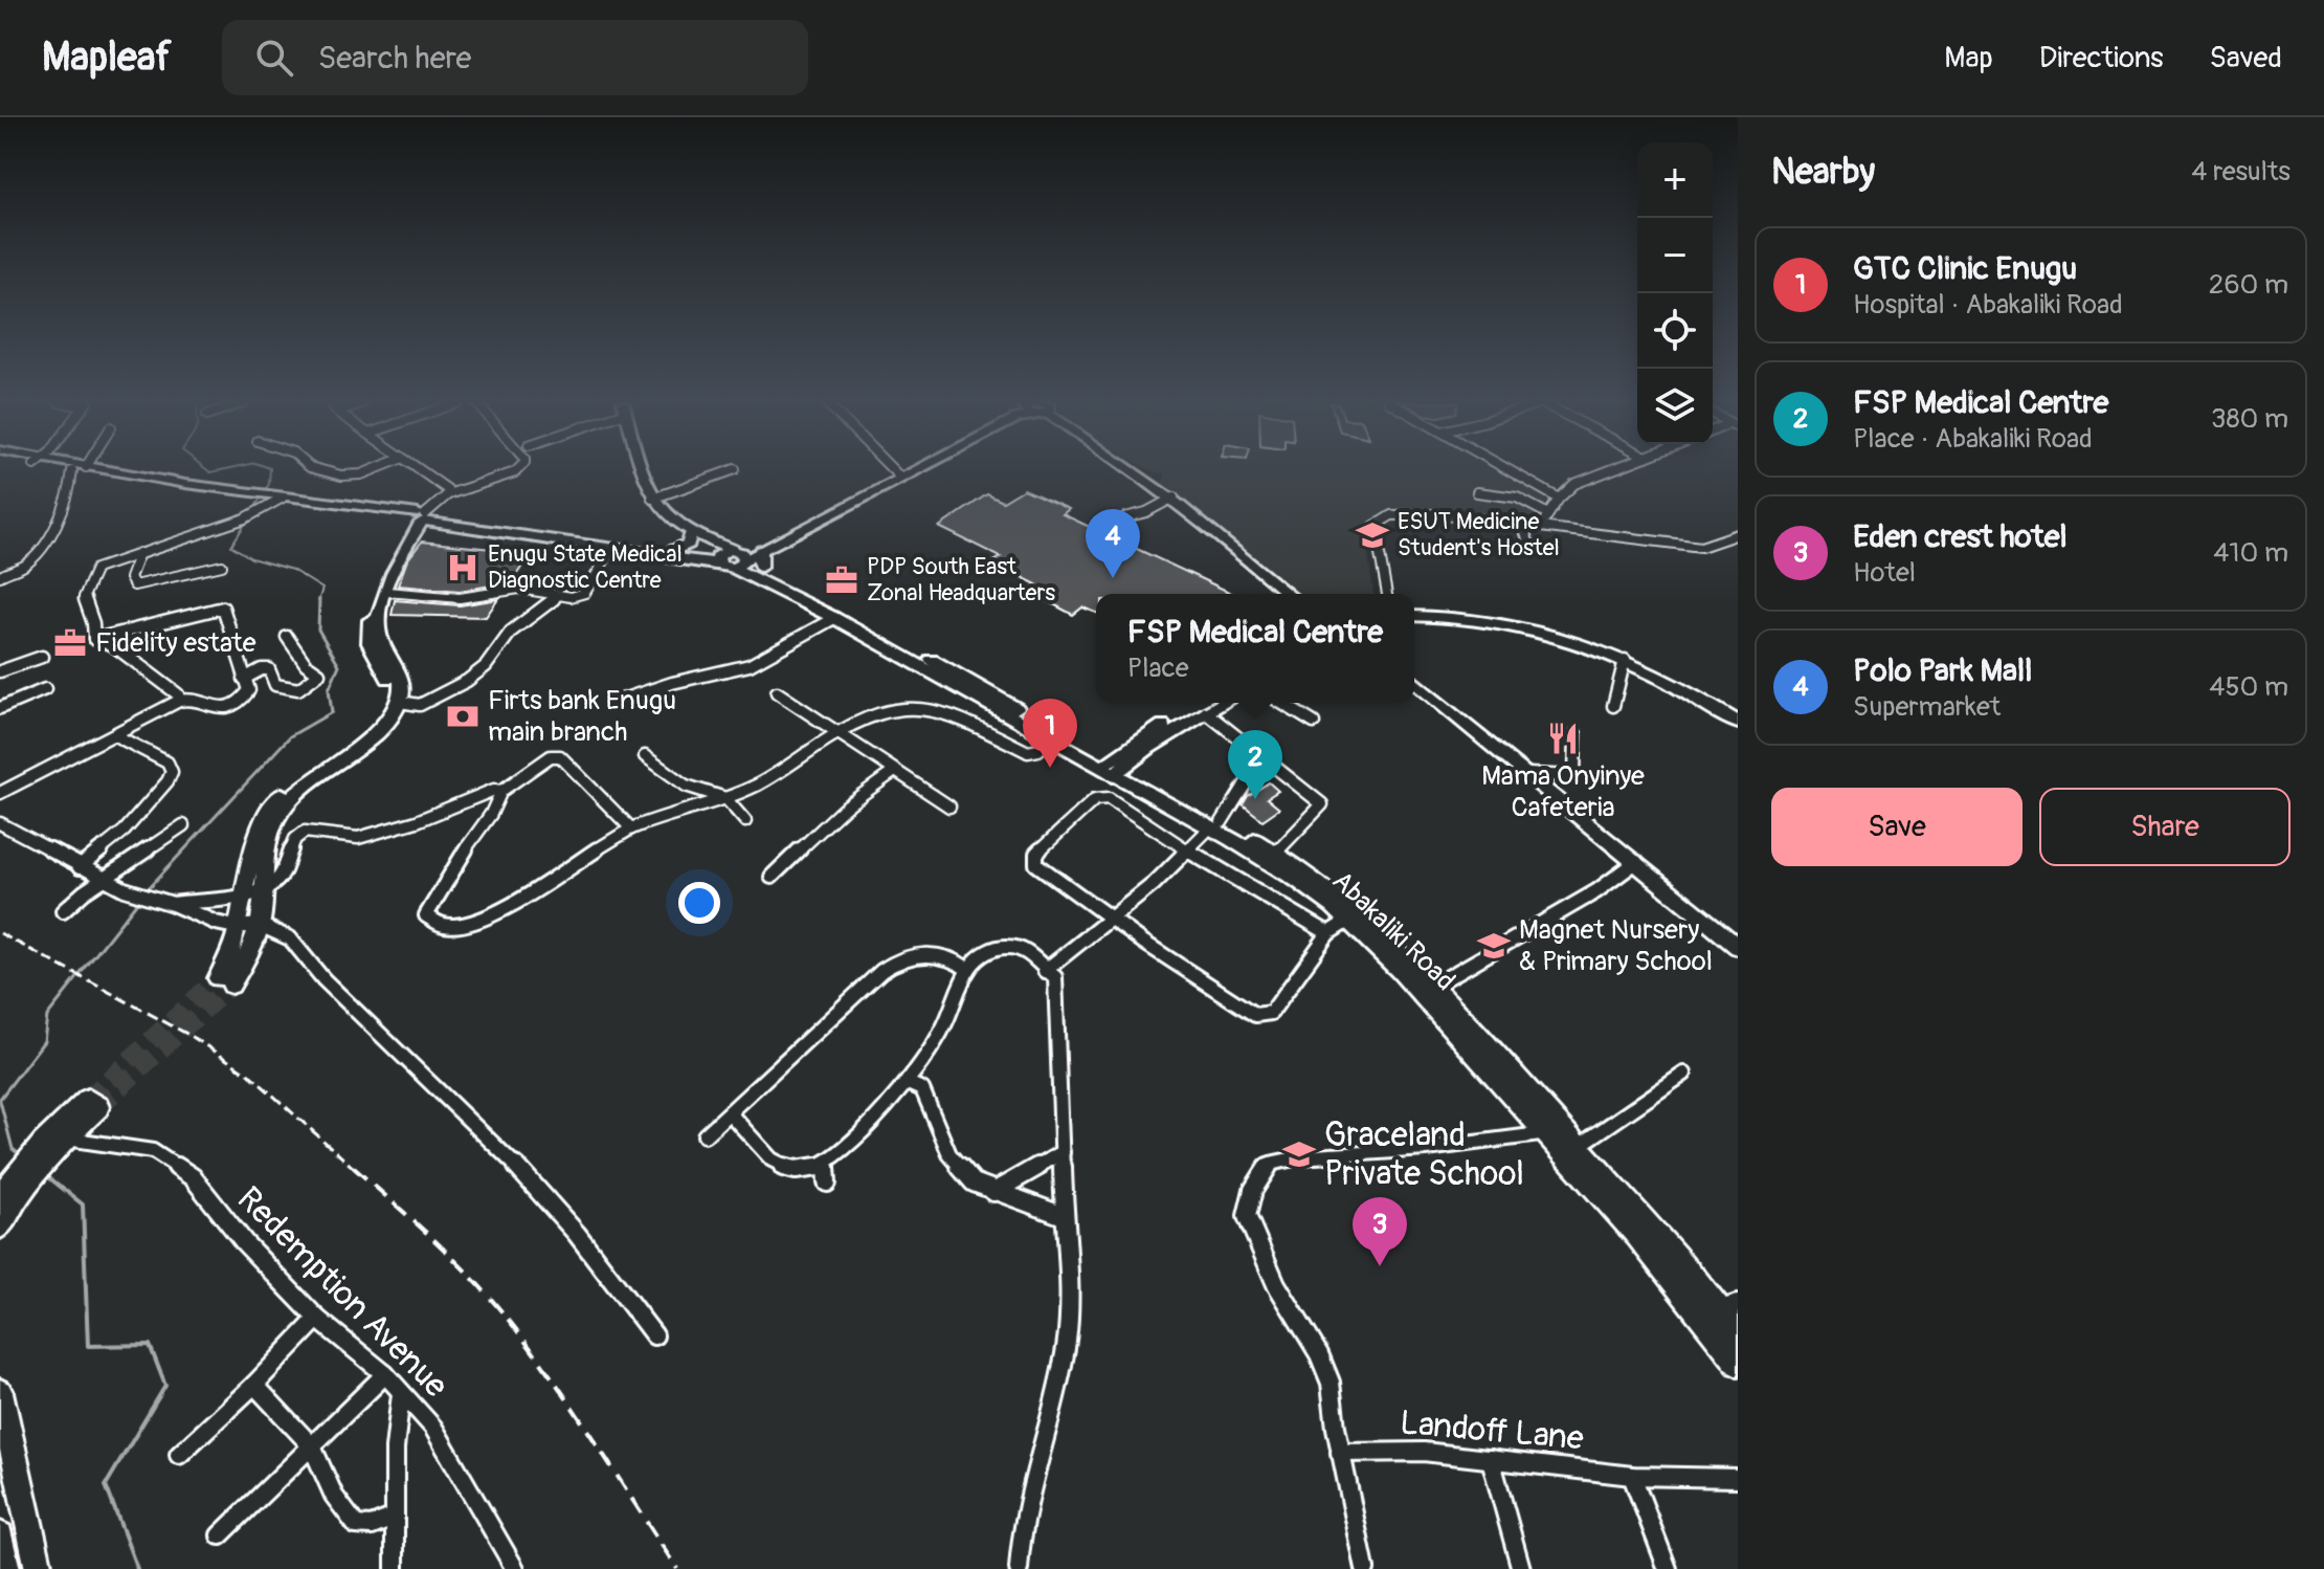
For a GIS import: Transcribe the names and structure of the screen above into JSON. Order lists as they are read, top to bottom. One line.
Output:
{"streets":{"main road":["Abakaliki Road"],"street":["Redemption Avenue","Landoff Lane"]},"places":{"school or university":["ESUT Medicine Student's Hostel","Magnet Nursery & Primary School","Graceland Private School"],"hospital":["Enugu State Medical Diagnostic Centre"],"office":["PDP South East Zonal Headquarters","Fidelity estate"],"bank":["Firts bank Enugu main branch"],"restaurant":["Mama Onyinye Cafeteria"]},"page":{"header":"Mapleaf","search":"Search here","nav":["Map","Directions","Saved"],"heading":["Nearby","4 results"],"map_buttons":["+","−"],"list":[{"mark":"1","name":"GTC Clinic Enugu","note":"Hospital · Abakaliki Road","value":"260 m"},{"mark":"2","name":"FSP Medical Centre","note":"Place · Abakaliki Road","value":"380 m"},{"mark":"3","name":"Eden crest hotel","note":"Hotel","value":"410 m"},{"mark":"4","name":"Polo Park Mall","note":"Supermarket","value":"450 m"}],"pins":["4","1","2","3"],"popup":["FSP Medical Centre","Place"],"buttons":["Save","Share"]}}
